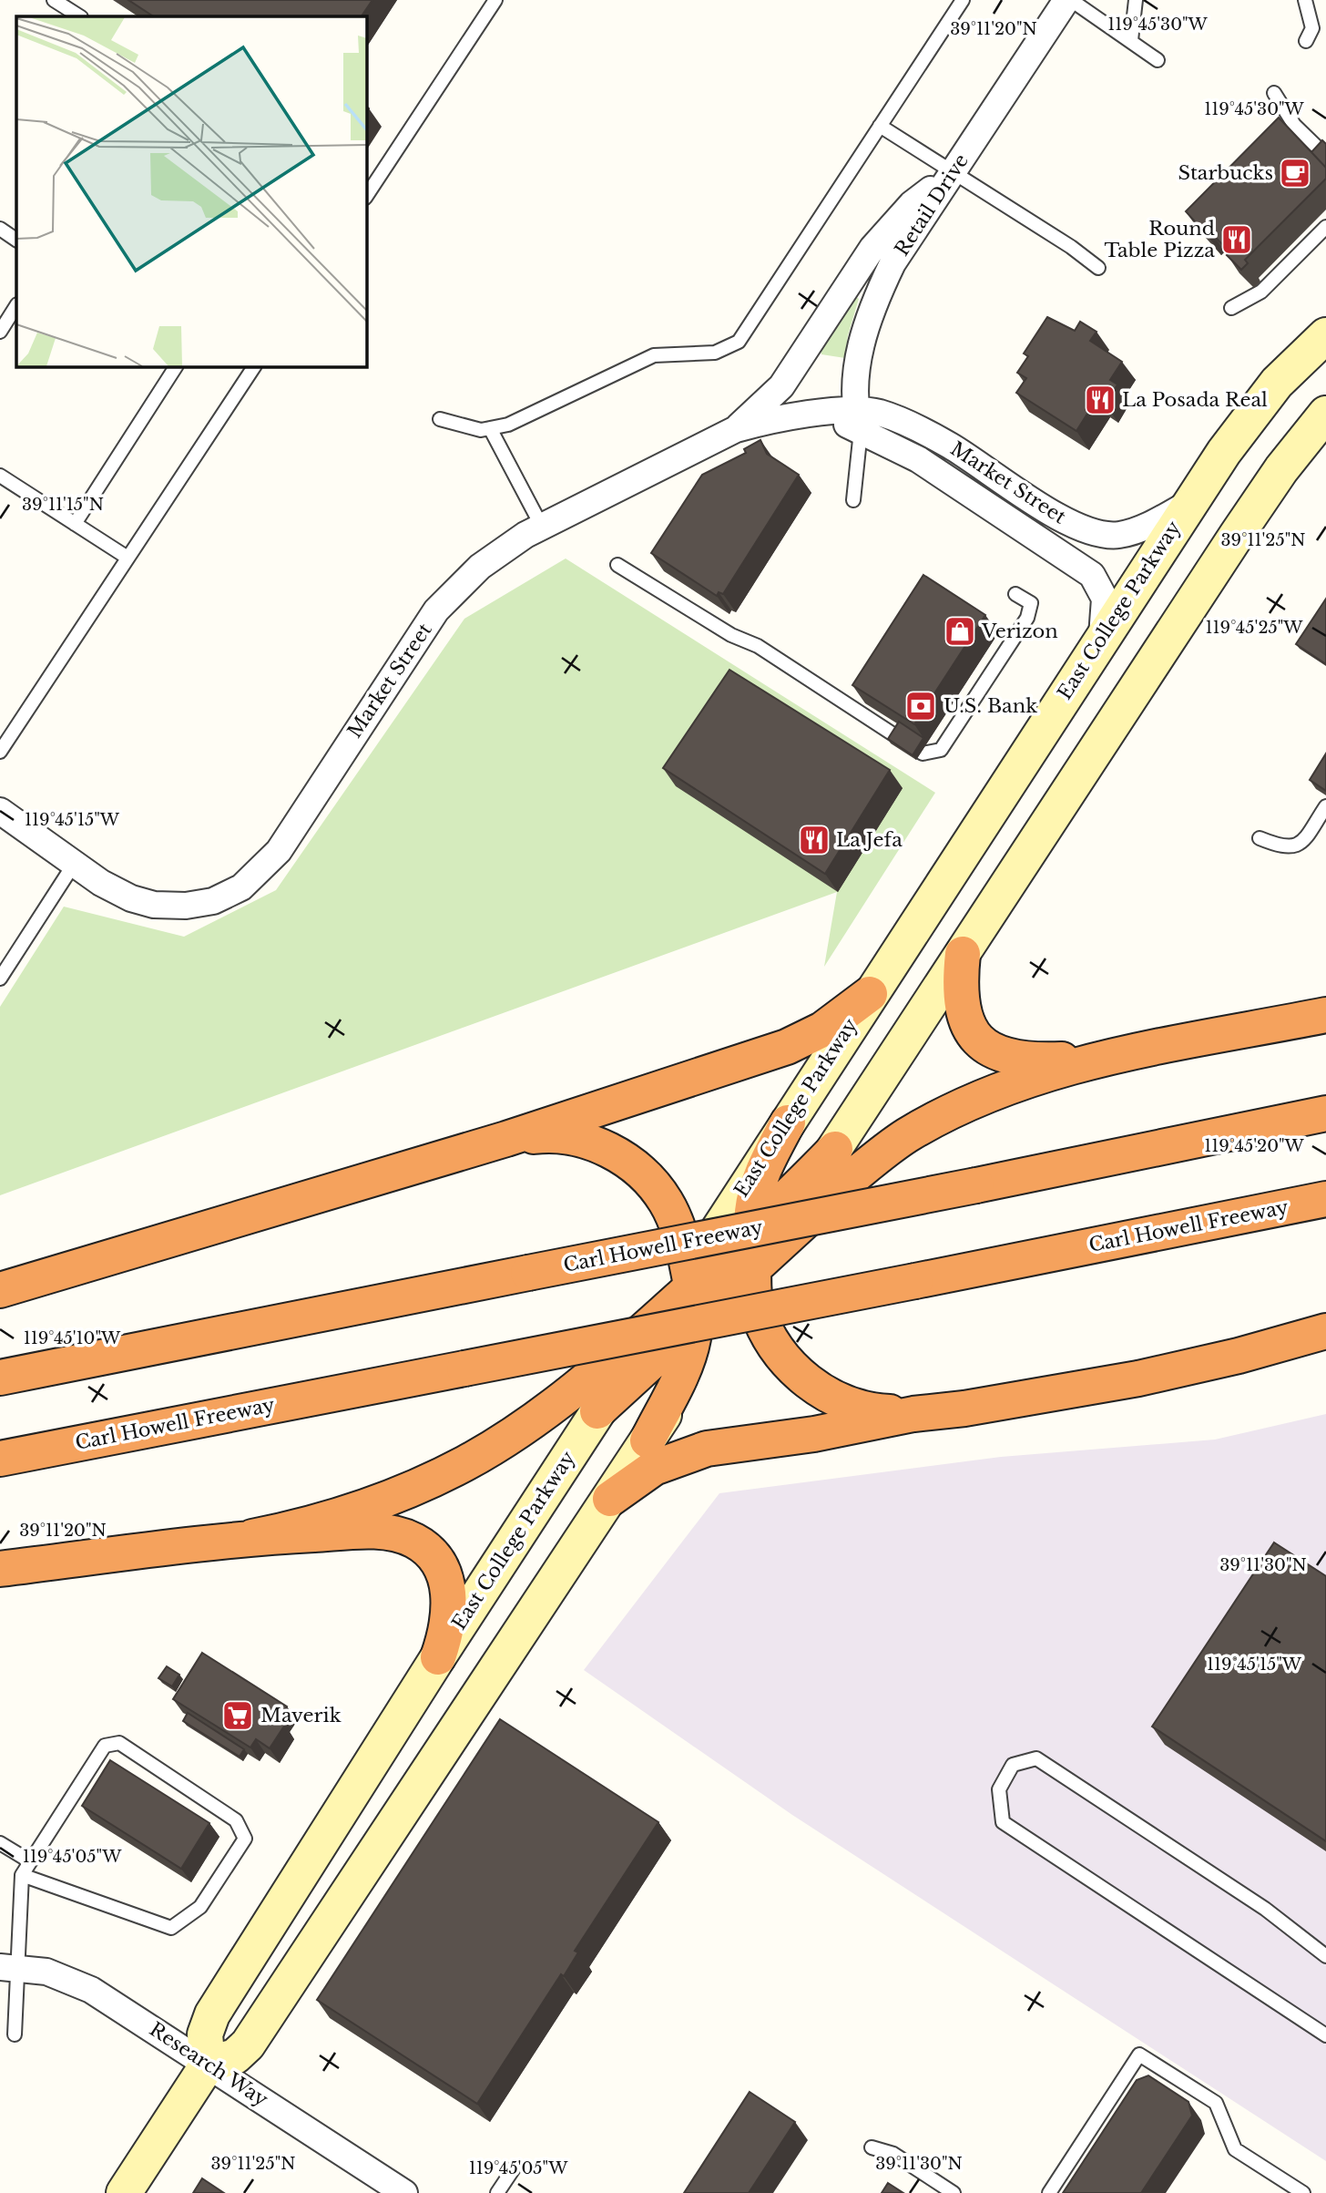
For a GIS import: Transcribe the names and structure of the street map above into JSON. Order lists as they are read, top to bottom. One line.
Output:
{"streets":{"highway":["Carl Howell Freeway"],"main road":["East College Parkway"],"street":["Retail Drive","Market Street","Research Way"]},"crossings":[["Retail Drive","Market Street"],["Market Street","East College Parkway"],["East College Parkway","Research Way"]],"places":{"cafe":["Starbucks"],"restaurant":["Round Table Pizza","La Posada Real","La Jefa"],"shop":["Verizon"],"bank":["U.S. Bank"],"supermarket":["Maverik"]},"coordinates":["119°45'30\"W","39°11'20\"N","39°11'15\"N","39°11'25\"N","119°45'25\"W","119°45'15\"W","119°45'20\"W","119°45'10\"W","39°11'30\"N","119°45'05\"W"]}
